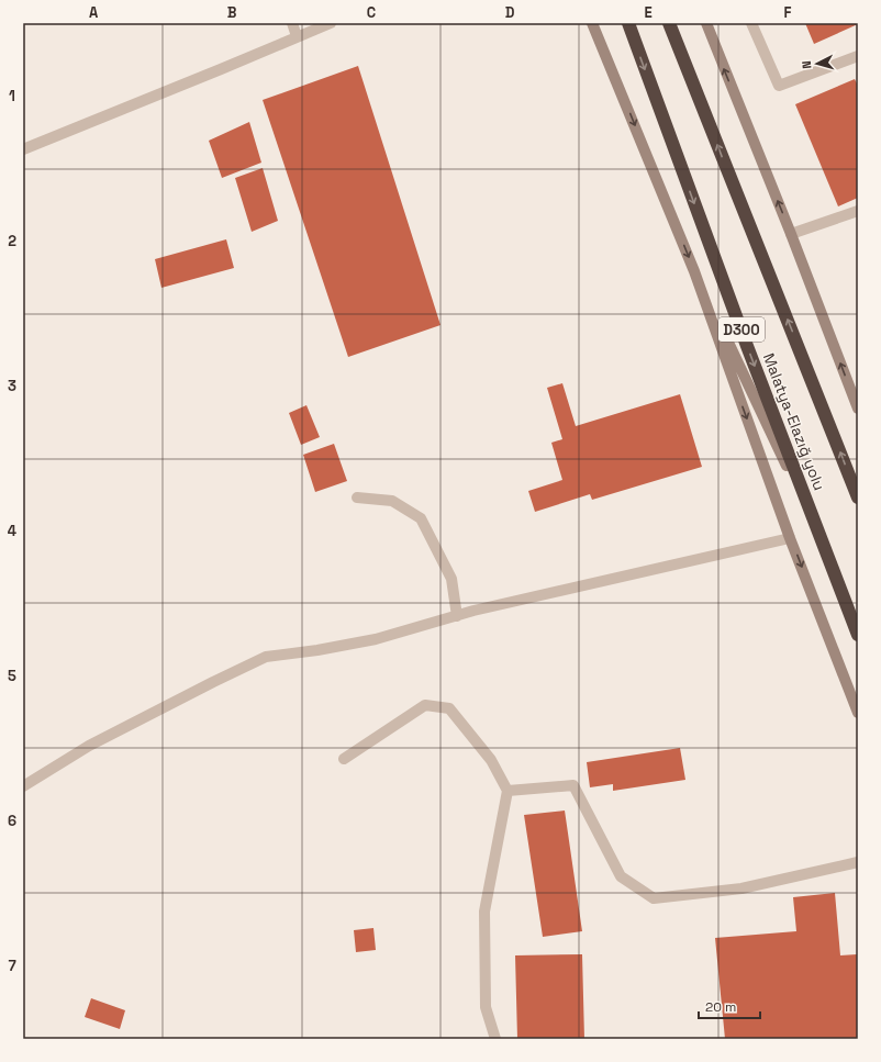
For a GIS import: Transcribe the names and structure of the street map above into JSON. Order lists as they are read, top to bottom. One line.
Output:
{"streets":{"highway":["D300","Malatya-Elazığ yolu"]},"scale_bar":"20 m","north":"left","grid":{"columns":["A","B","C","D","E","F"],"rows":["1","2","3","4","5","6","7"]}}
